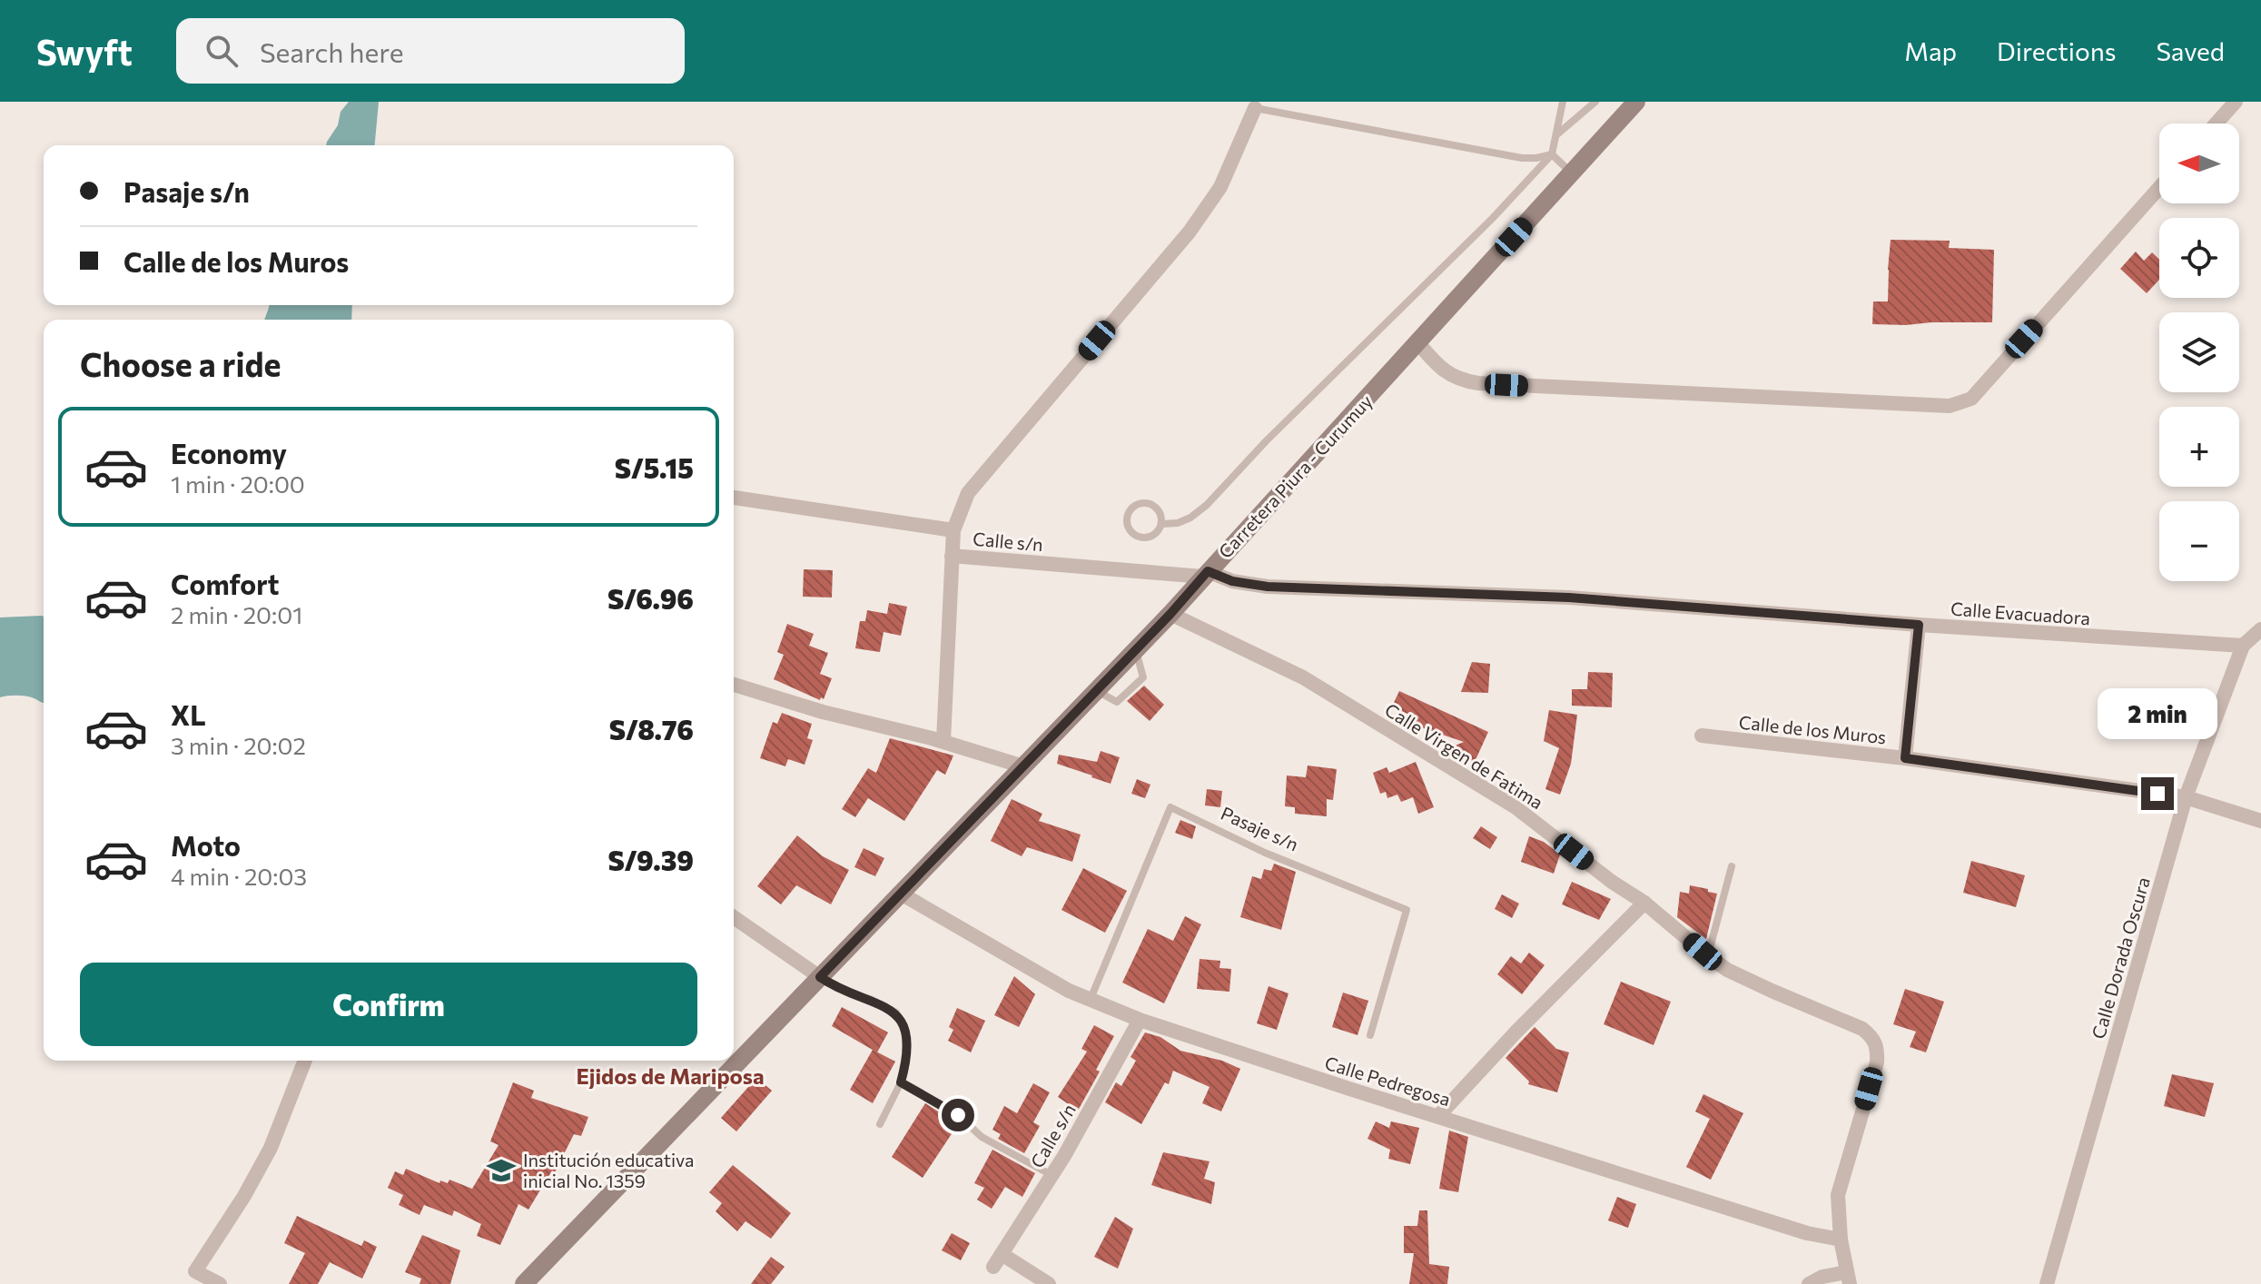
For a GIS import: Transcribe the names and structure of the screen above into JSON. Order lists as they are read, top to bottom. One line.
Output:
{"streets":{"main road":["Carretera Piura - Curumuy"],"street":["Calle s/n","Calle Evacuadora","Calle de los Muros","Calle Virgen de Fatima","Calle Dorada Oscura","Calle Pedregosa"],"lane":["Pasaje s/n"]},"crossings":[["Carretera Piura - Curumuy","Calle s/n"],["Carretera Piura - Curumuy","Calle Evacuadora"],["Carretera Piura - Curumuy","Calle Virgen de Fatima"],["Carretera Piura - Curumuy","Calle Pedregosa"],["Calle s/n","Calle Evacuadora"],["Calle s/n","Calle Pedregosa"],["Calle Evacuadora","Calle Dorada Oscura"],["Calle de los Muros","Calle Dorada Oscura"],["Calle Virgen de Fatima","Calle Pedregosa"],["Pasaje s/n","Calle Pedregosa"]],"districts":["Ejidos de Mariposa"],"places":{"school or university":["Institución educativa inicial No. 1359"]},"north":"left","page":{"header":"Swyft","search":"Search here","nav":["Map","Directions","Saved"],"map_buttons":["+","−"],"banner":["Pasaje s/n","Calle de los Muros"],"heading":"Choose a ride","list":[{"name":"Economy","note":"1 min · 20:00","value":"S/5.15"},{"name":"Comfort","note":"2 min · 20:01","value":"S/6.96"},{"name":"XL","note":"3 min · 20:02","value":"S/8.76"},{"name":"Moto","note":"4 min · 20:03","value":"S/9.39"}],"bubble":"2 min","buttons":"Confirm"}}
